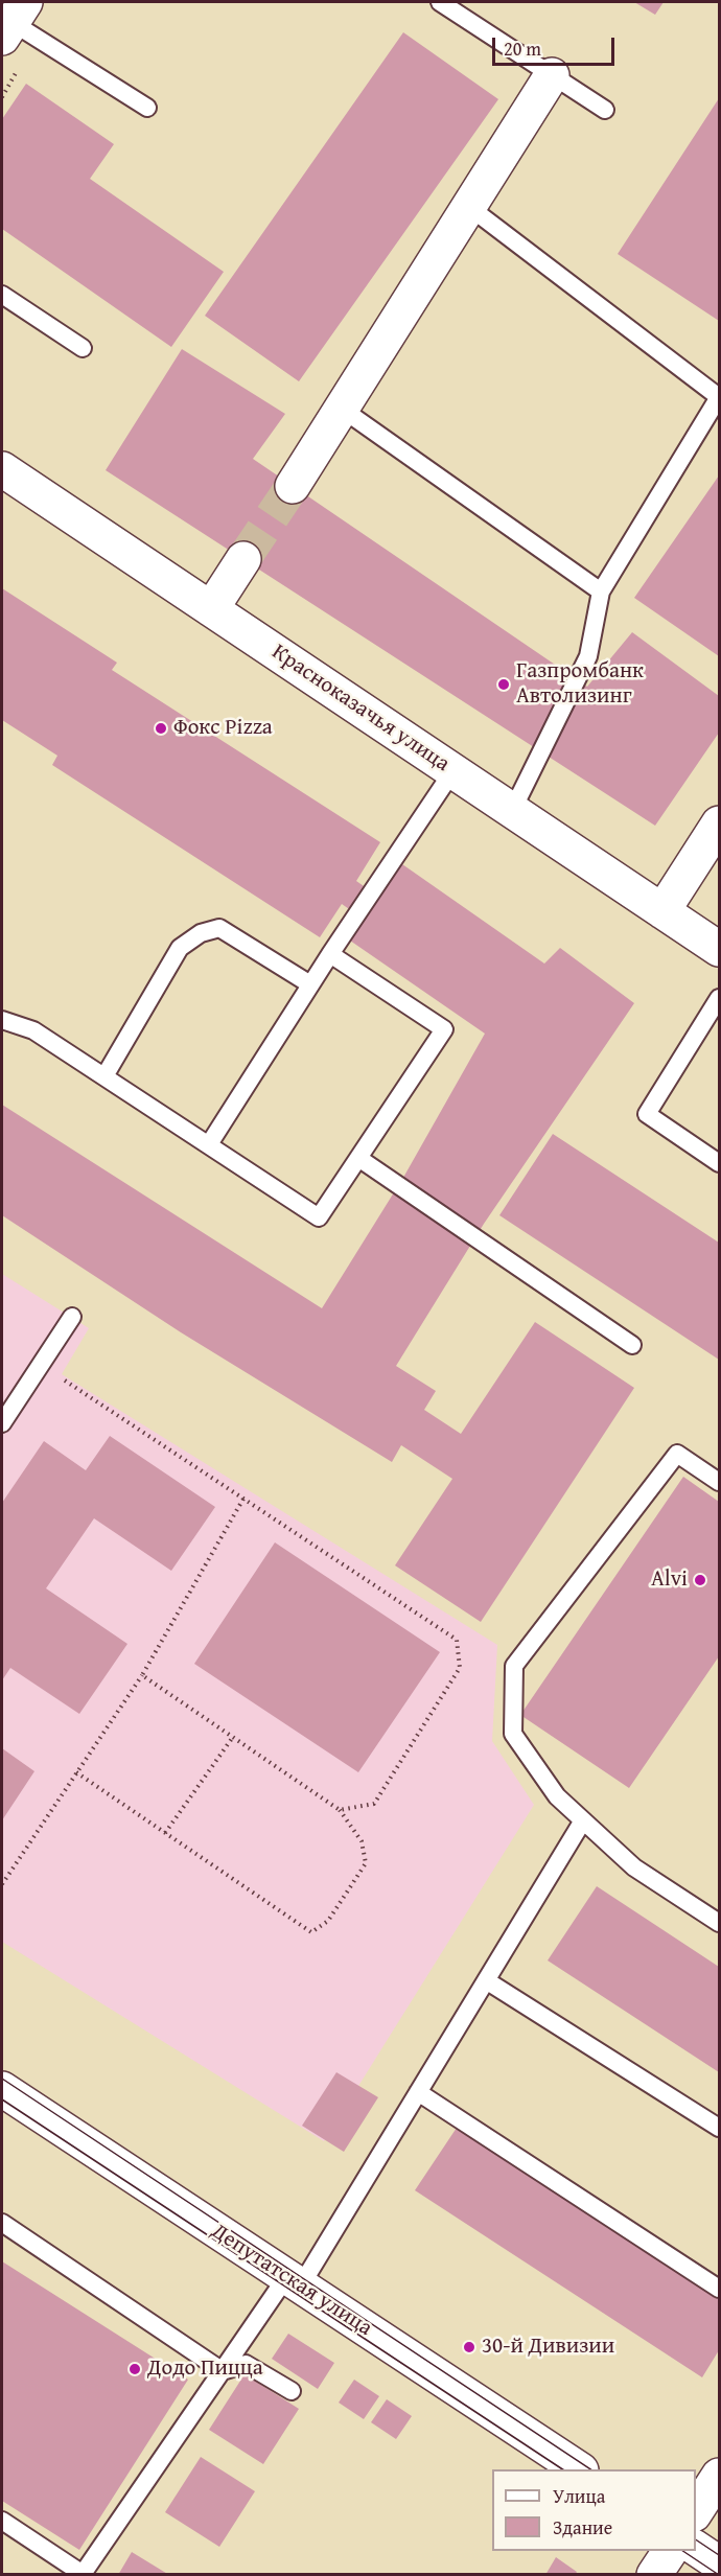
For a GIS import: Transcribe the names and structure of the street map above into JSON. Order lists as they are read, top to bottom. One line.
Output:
{"streets":{"street":["Красноказачья улица","Депутатская улица"]},"places":["Газпромбанк Автолизинг","Фокс Pizza","Alvi","30-й Дивизии","Додо Пицца"],"legend":["Улица","Здание"],"scale_bar":"20 m"}
